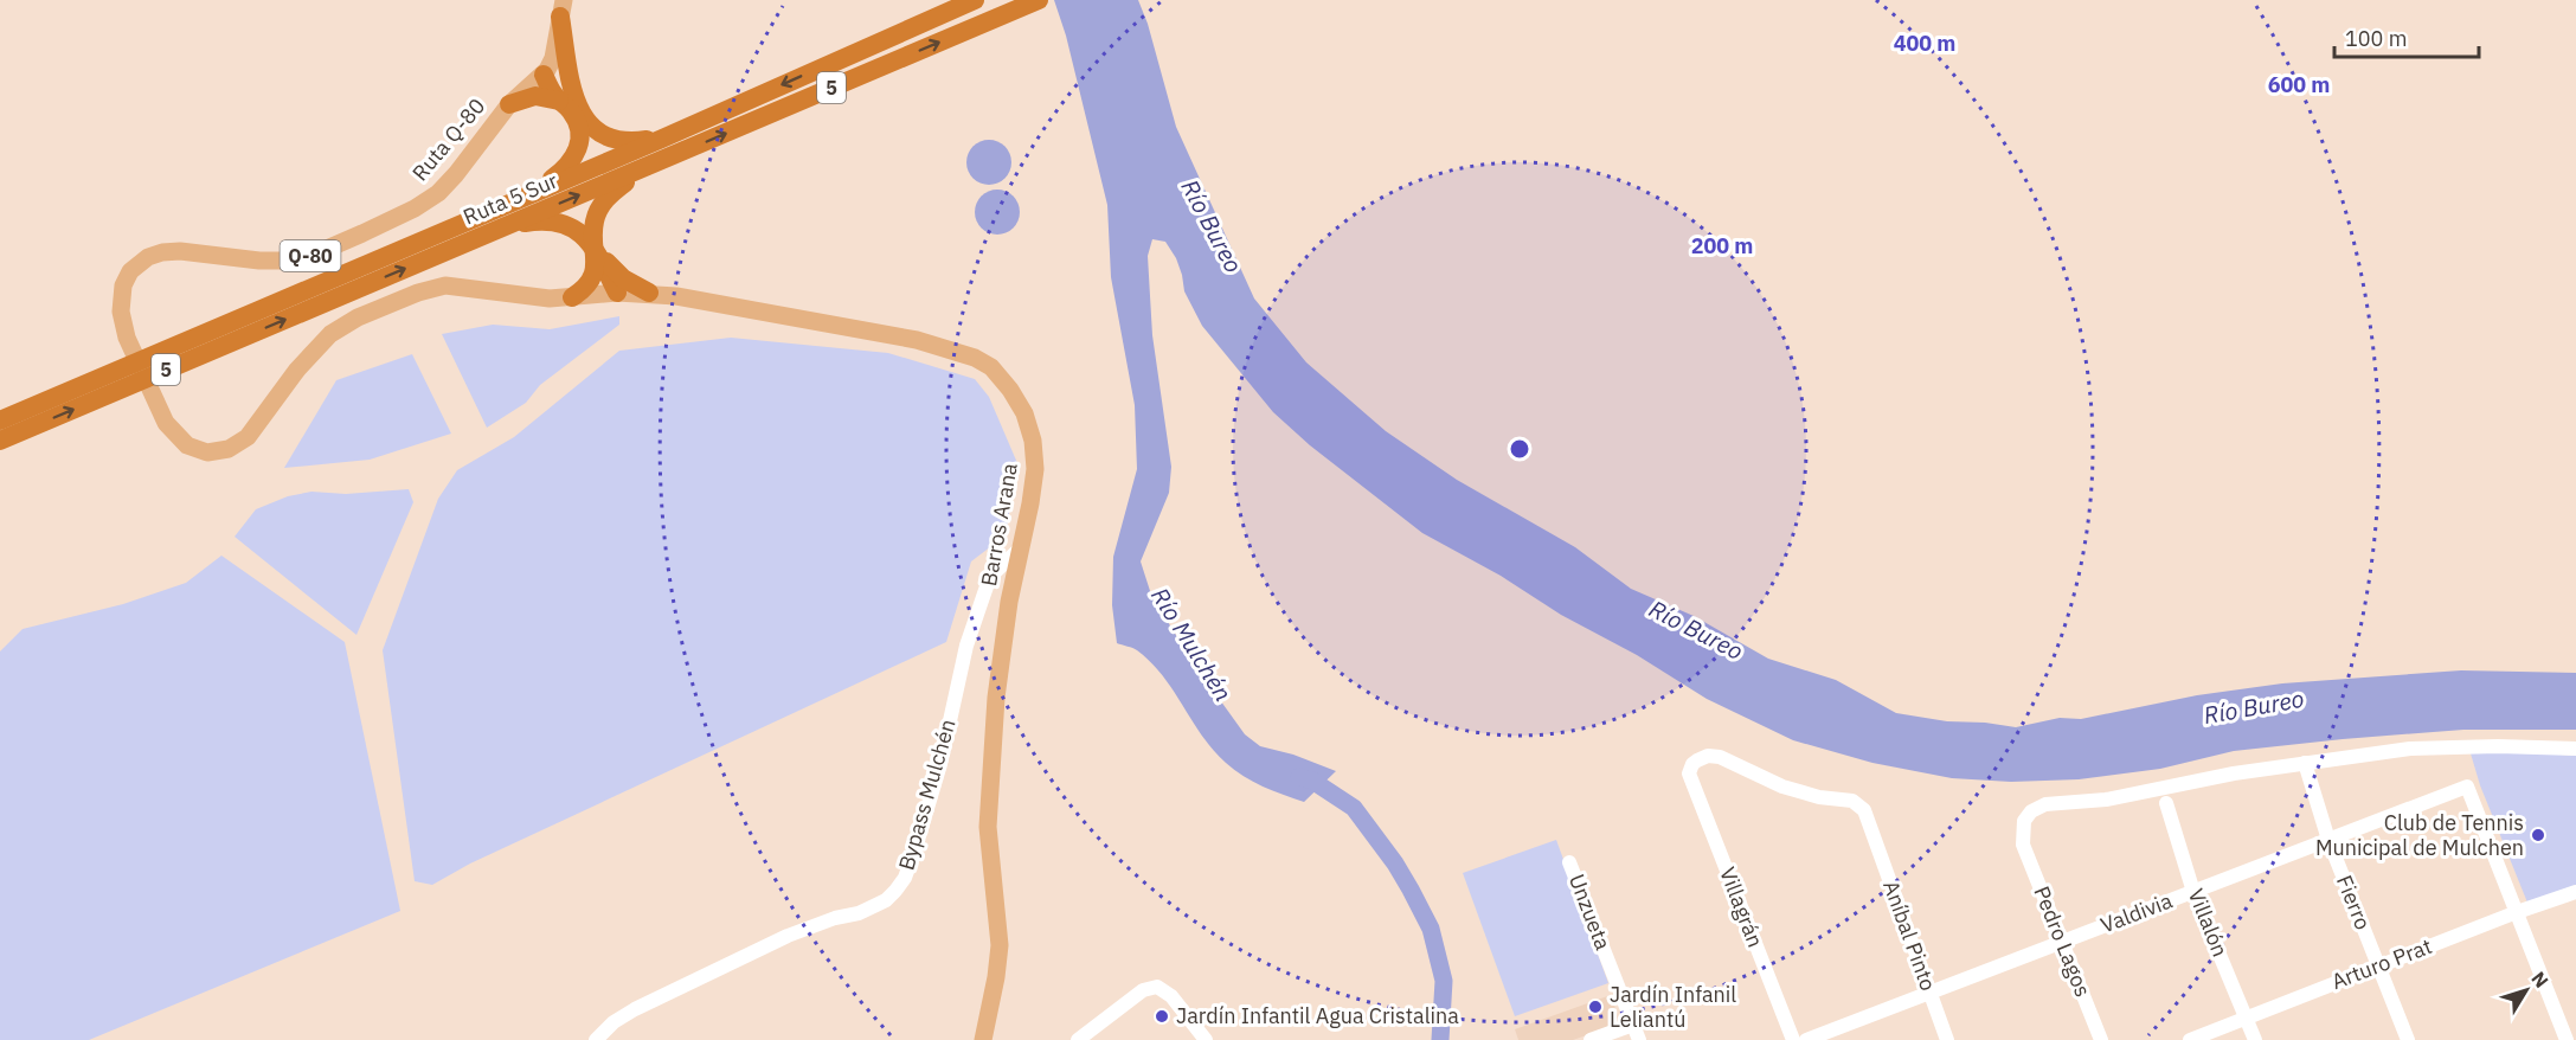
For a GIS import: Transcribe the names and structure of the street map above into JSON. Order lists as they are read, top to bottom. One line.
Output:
{"streets":{"highway":["5","Ruta 5 Sur"],"main road":["Ruta Q-80","Q-80","Barros Arana"],"street":["Bypass Mulchén","Fierro","Villagrán","Unzueta","Valdivia","Villalón","Aníbal Pinto","Pedro Lagos","Arturo Prat"]},"crossings":[["Ruta Q-80","Barros Arana"],["Barros Arana","Bypass Mulchén"],["Fierro","Valdivia"],["Fierro","Pedro Lagos"],["Fierro","Arturo Prat"],["Villagrán","Aníbal Pinto"],["Valdivia","Villalón"],["Valdivia","Aníbal Pinto"],["Valdivia","Pedro Lagos"],["Valdivia","Arturo Prat"],["Villalón","Arturo Prat"]],"water":["Río Bureo","Río Mulchén"],"places":["Club de Tennis Municipal de Mulchen","Jardín Infanil Leliantú","Jardín Infantil Agua Cristalina"],"scale_bar":"100 m","north":"top right","rings":["400 m","600 m","200 m"]}
